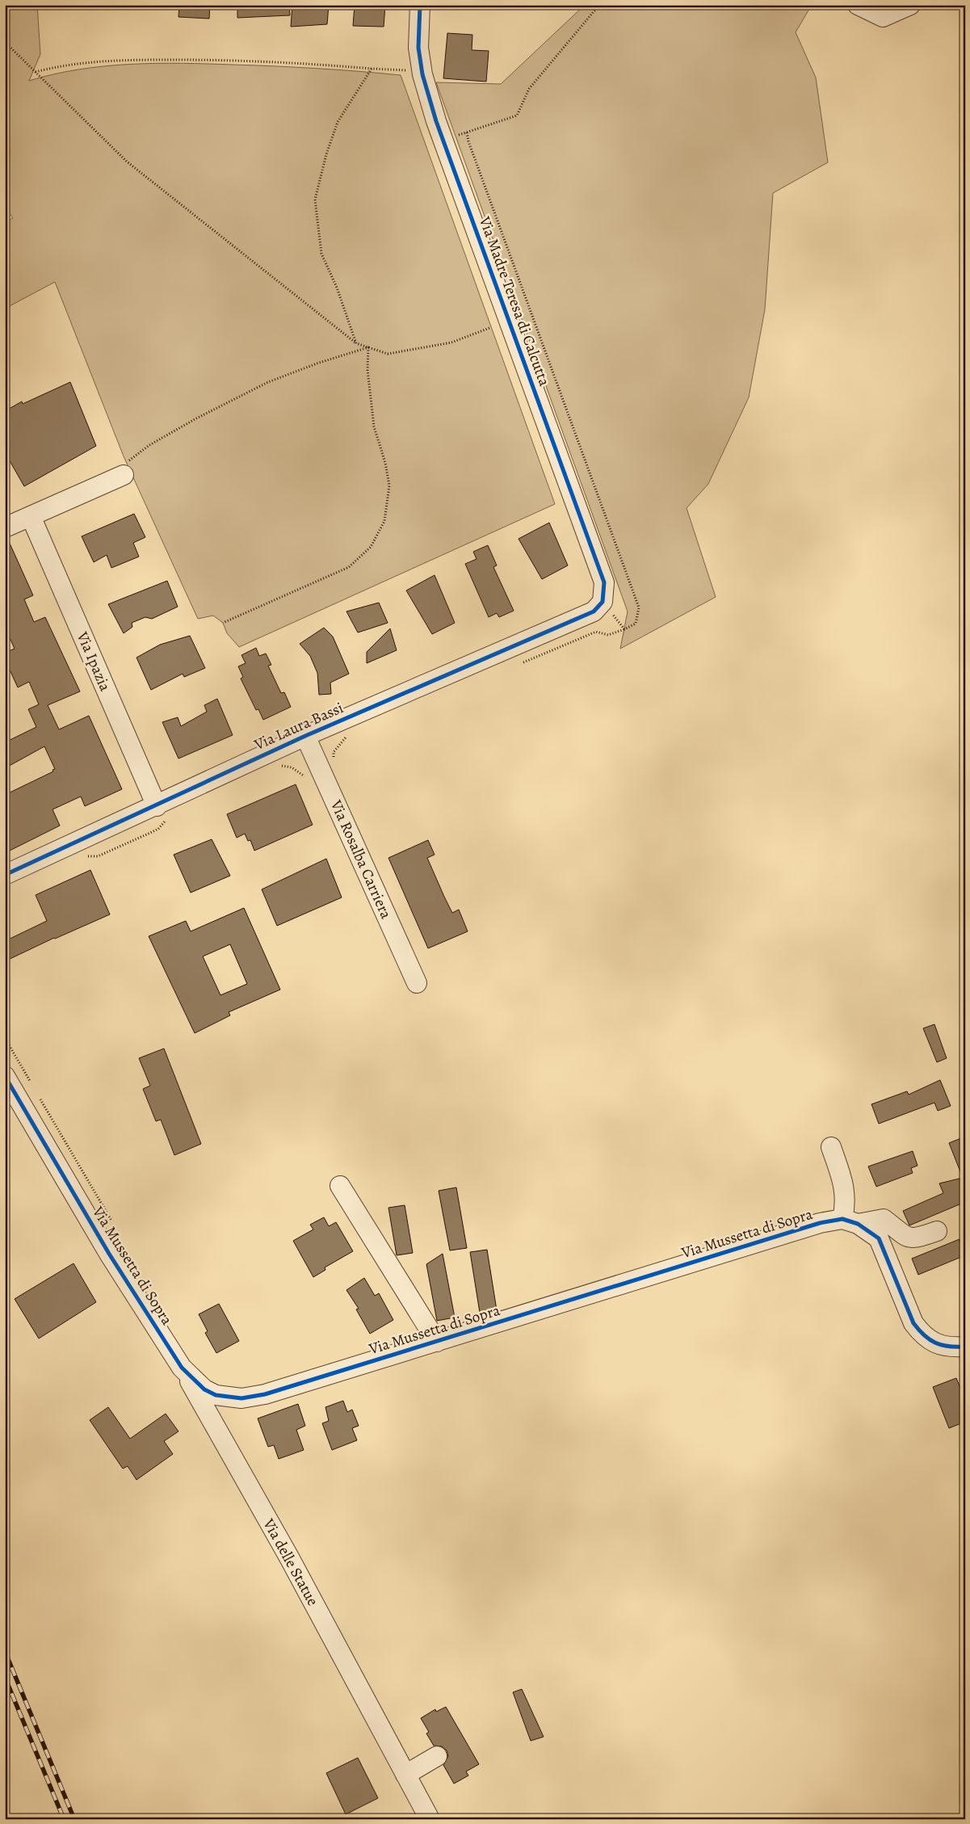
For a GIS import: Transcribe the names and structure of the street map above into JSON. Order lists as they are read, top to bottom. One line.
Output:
{"streets":{"street":["Via Madre Teresa di Calcutta","Via Ipazia","Via Laura Bassi","Via Rosalba Carriera","Via Mussetta di Sopra","Via delle Statue"]},"crossings":[["Via Madre Teresa di Calcutta","Via Laura Bassi"],["Via Ipazia","Via Laura Bassi"],["Via Laura Bassi","Via Rosalba Carriera"],["Via Mussetta di Sopra","Via delle Statue"]]}
